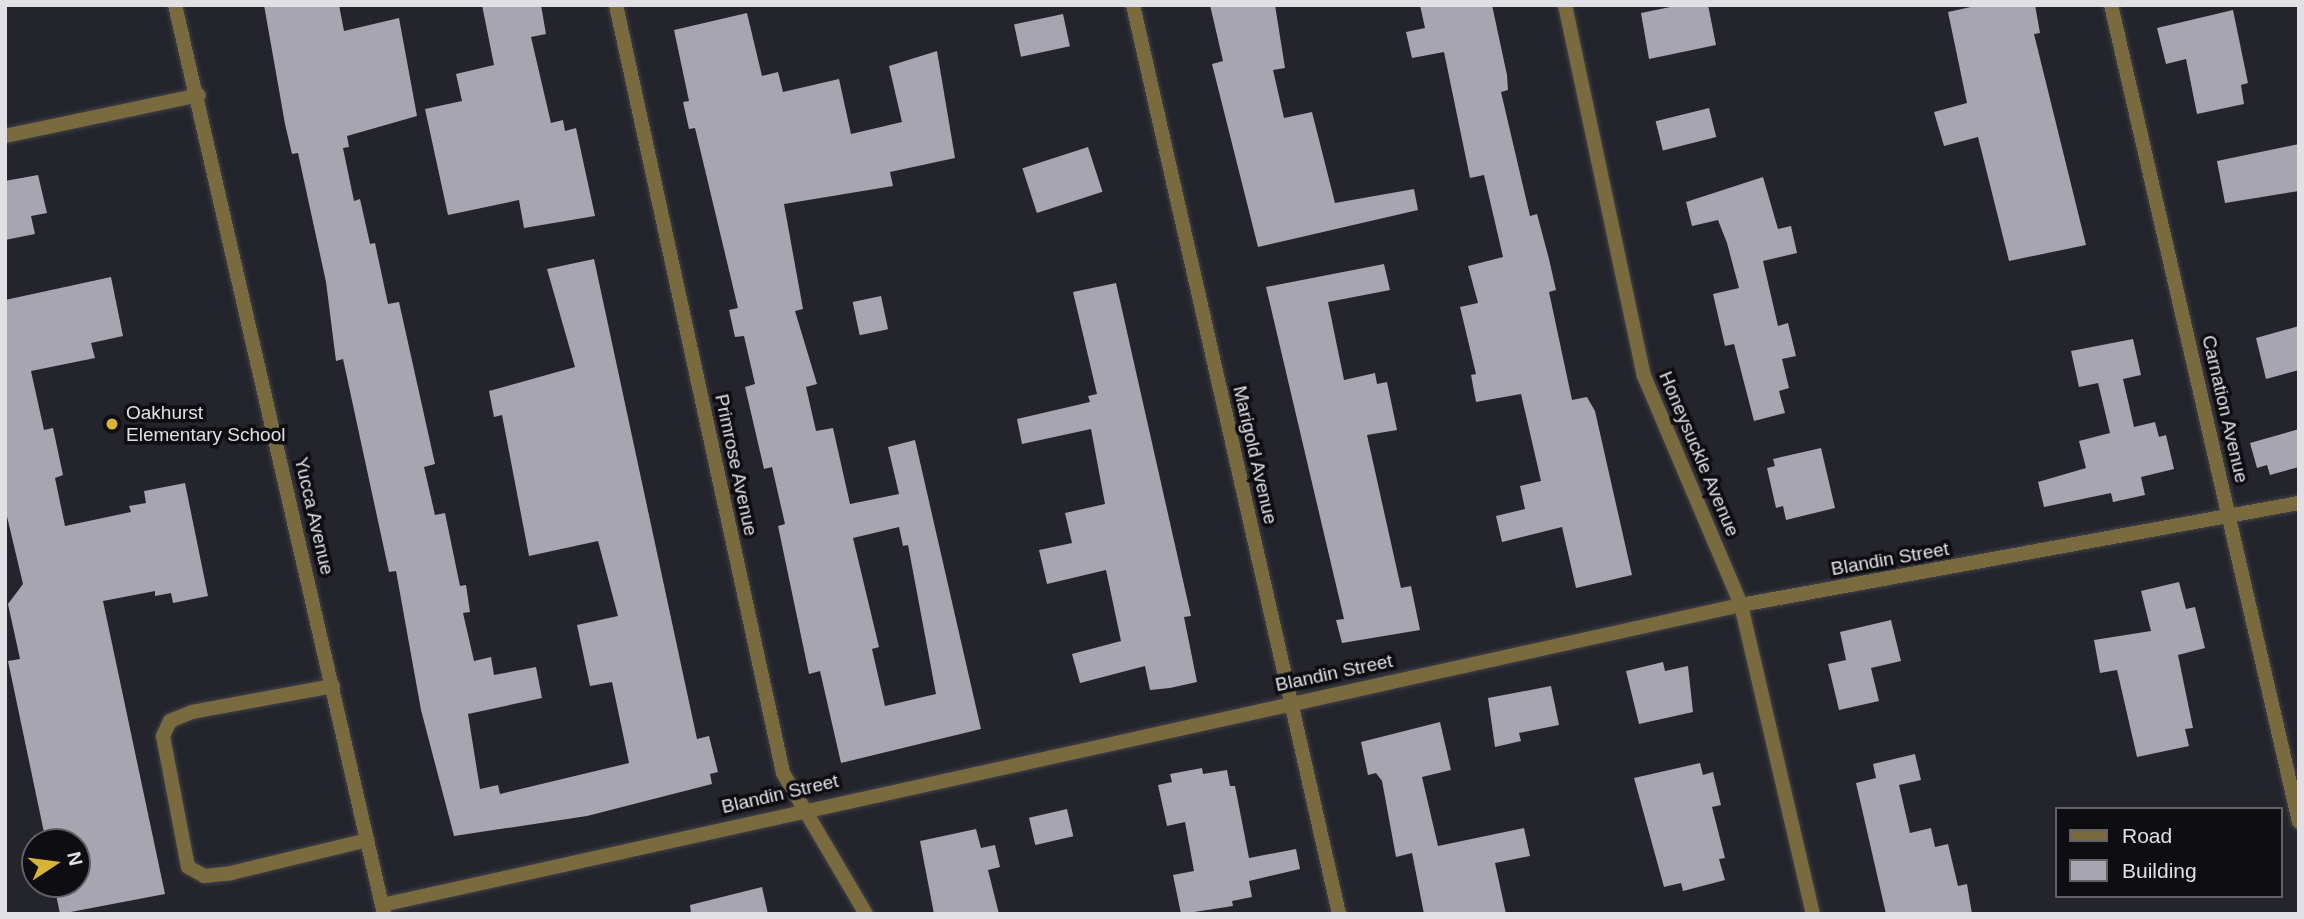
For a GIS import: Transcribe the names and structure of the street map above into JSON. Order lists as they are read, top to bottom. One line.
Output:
{"streets":{"street":["Carnation Avenue","Honeysuckle Avenue","Marigold Avenue","Primrose Avenue","Yucca Avenue","Blandin Street"]},"crossings":[["Carnation Avenue","Blandin Street"],["Honeysuckle Avenue","Blandin Street"],["Marigold Avenue","Blandin Street"],["Primrose Avenue","Blandin Street"],["Yucca Avenue","Blandin Street"]],"places":["Oakhurst Elementary School"],"legend":["Road","Building"],"north":"right"}
